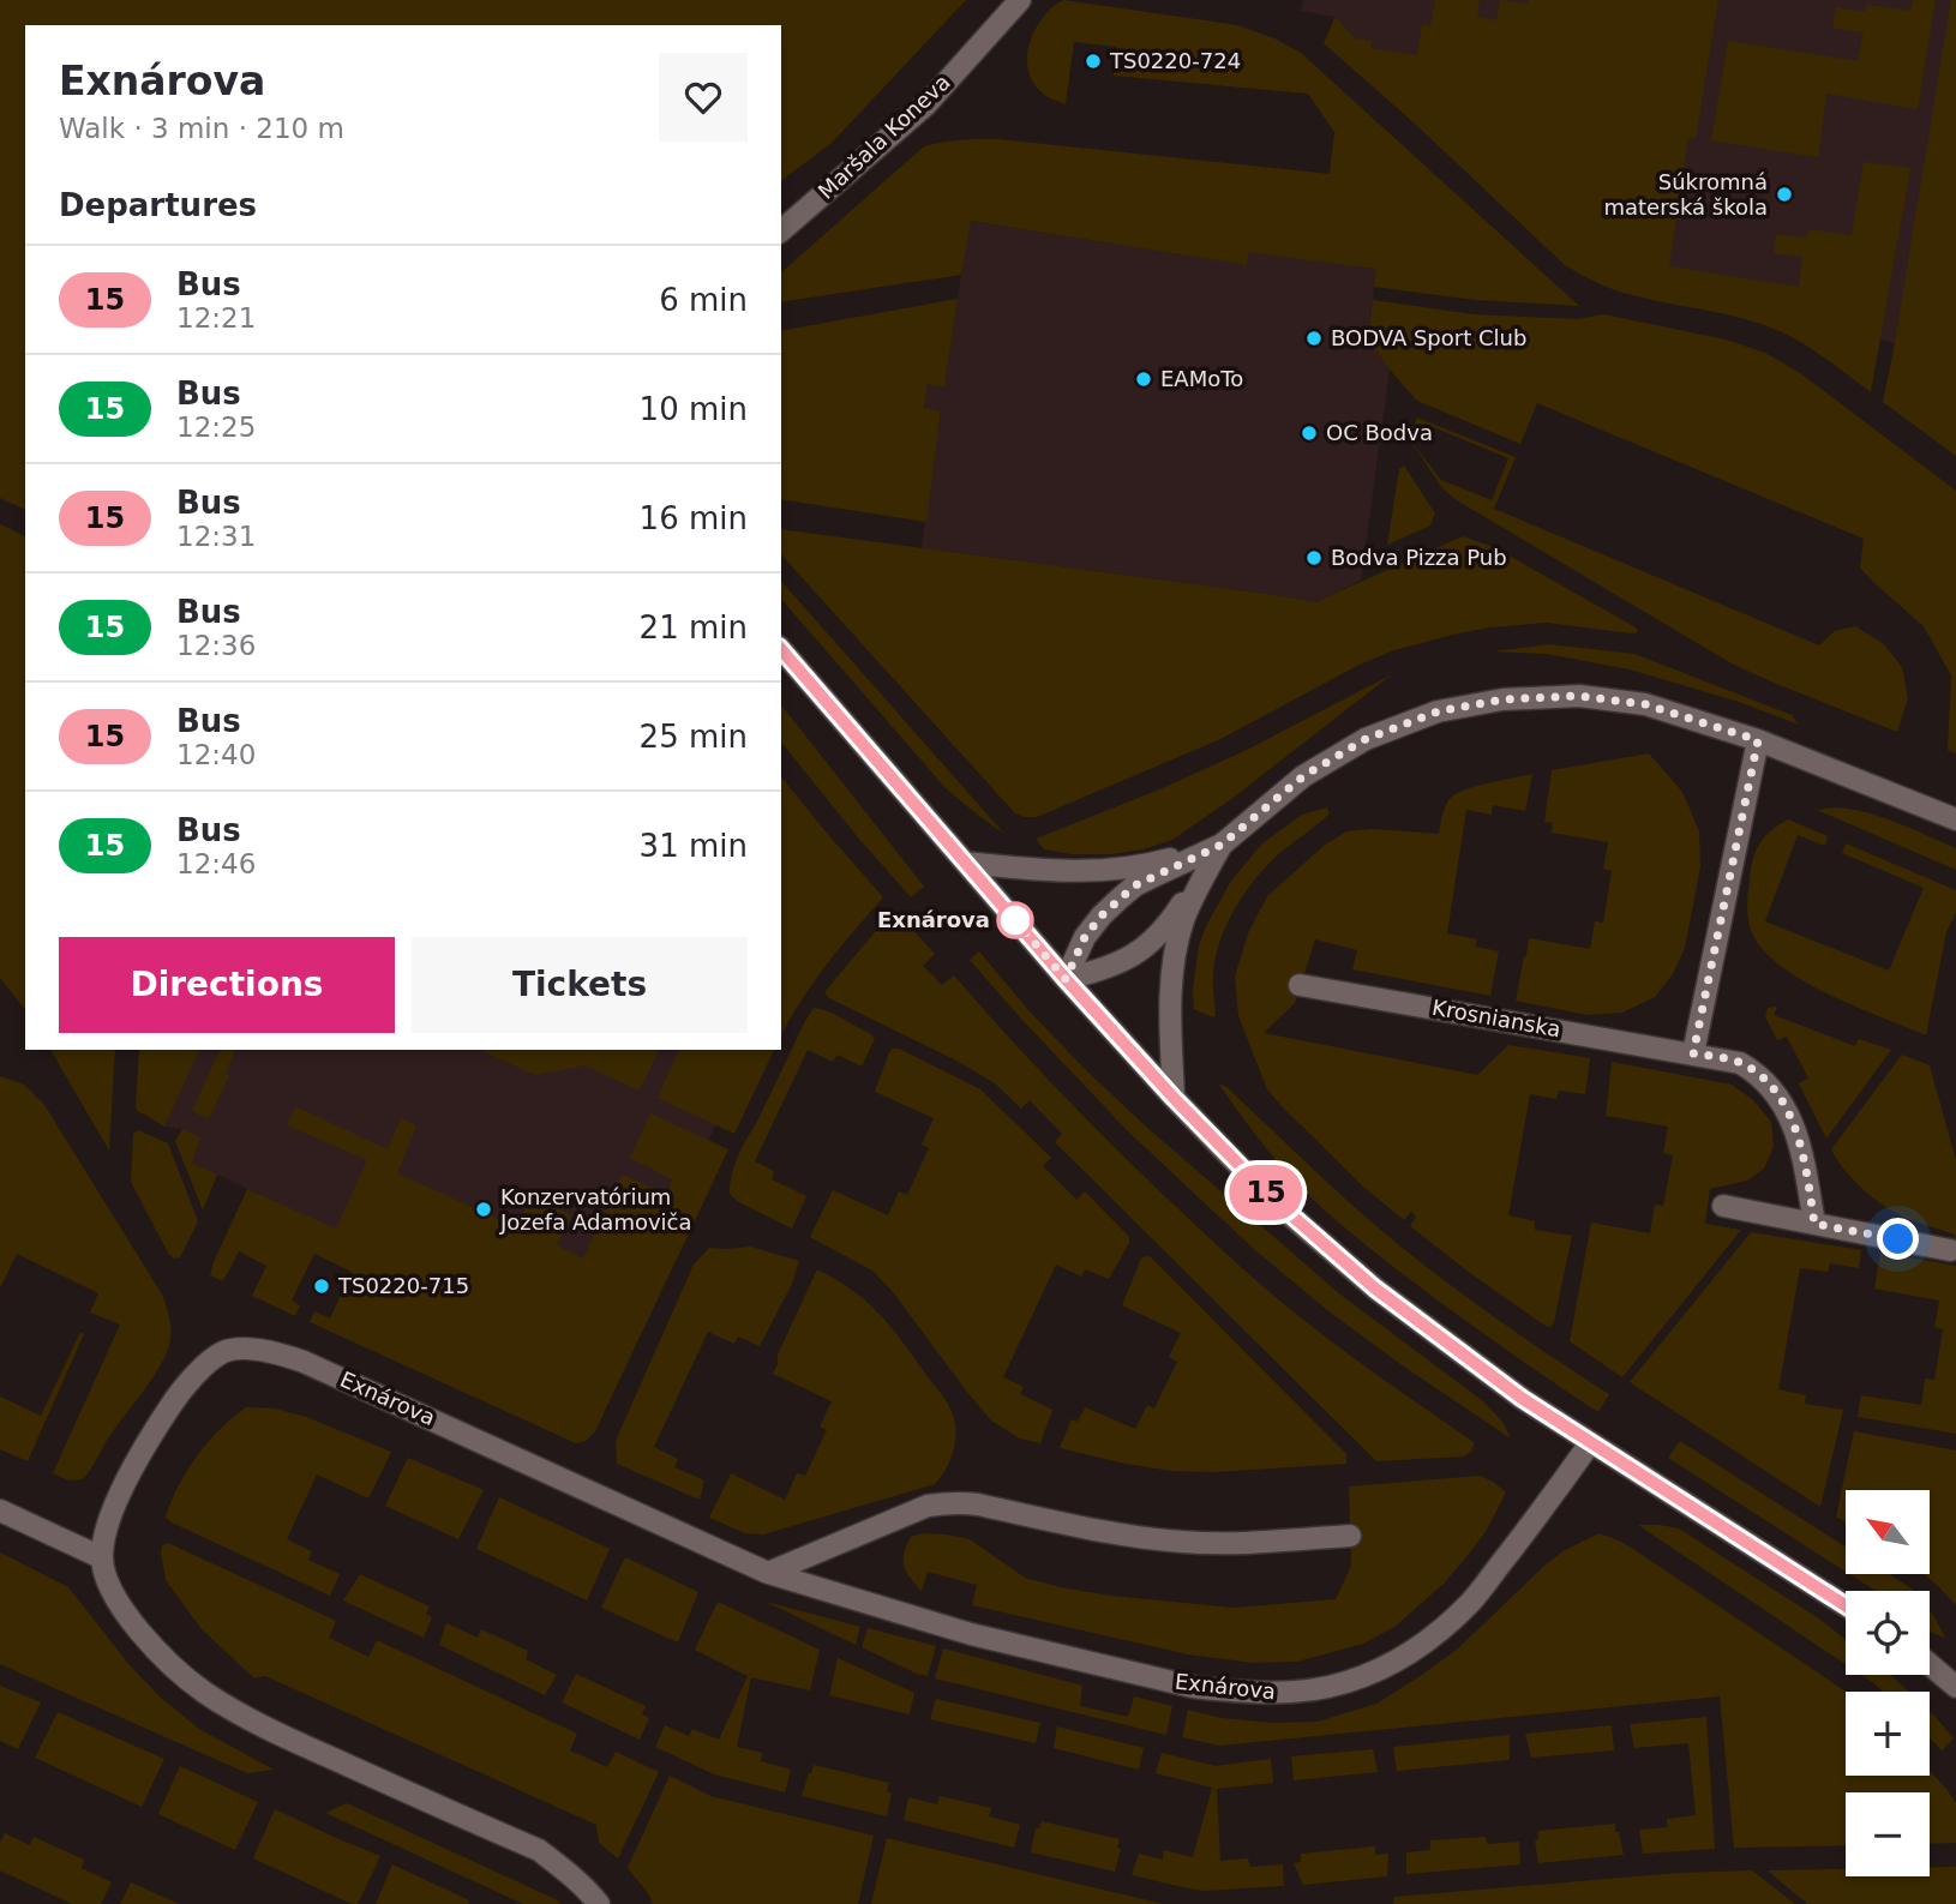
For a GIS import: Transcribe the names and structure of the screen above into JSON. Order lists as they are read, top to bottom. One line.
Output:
{"streets":{"street":["Maršala Koneva","Krosnianska","Exnárova"]},"places":["TS0220-724","Súkromná materská škola","BODVA Sport Club","EAMoTo","OC Bodva","Bodva Pizza Pub","Exnárova","Konzervatórium Jozefa Adamoviča","TS0220-715"],"lines":["bus line 15"],"north":"top left","page":{"on_map":"15","heading":[["Exnárova","Walk · 3 min · 210 m"],"Departures"],"list":[{"mark":"15","name":"Bus","note":"12:21","value":"6 min"},{"mark":"15","name":"Bus","note":"12:25","value":"10 min"},{"mark":"15","name":"Bus","note":"12:31","value":"16 min"},{"mark":"15","name":"Bus","note":"12:36","value":"21 min"},{"mark":"15","name":"Bus","note":"12:40","value":"25 min"},{"mark":"15","name":"Bus","note":"12:46","value":"31 min"}],"buttons":["Directions","Tickets"],"map_buttons":["+","−"]}}
